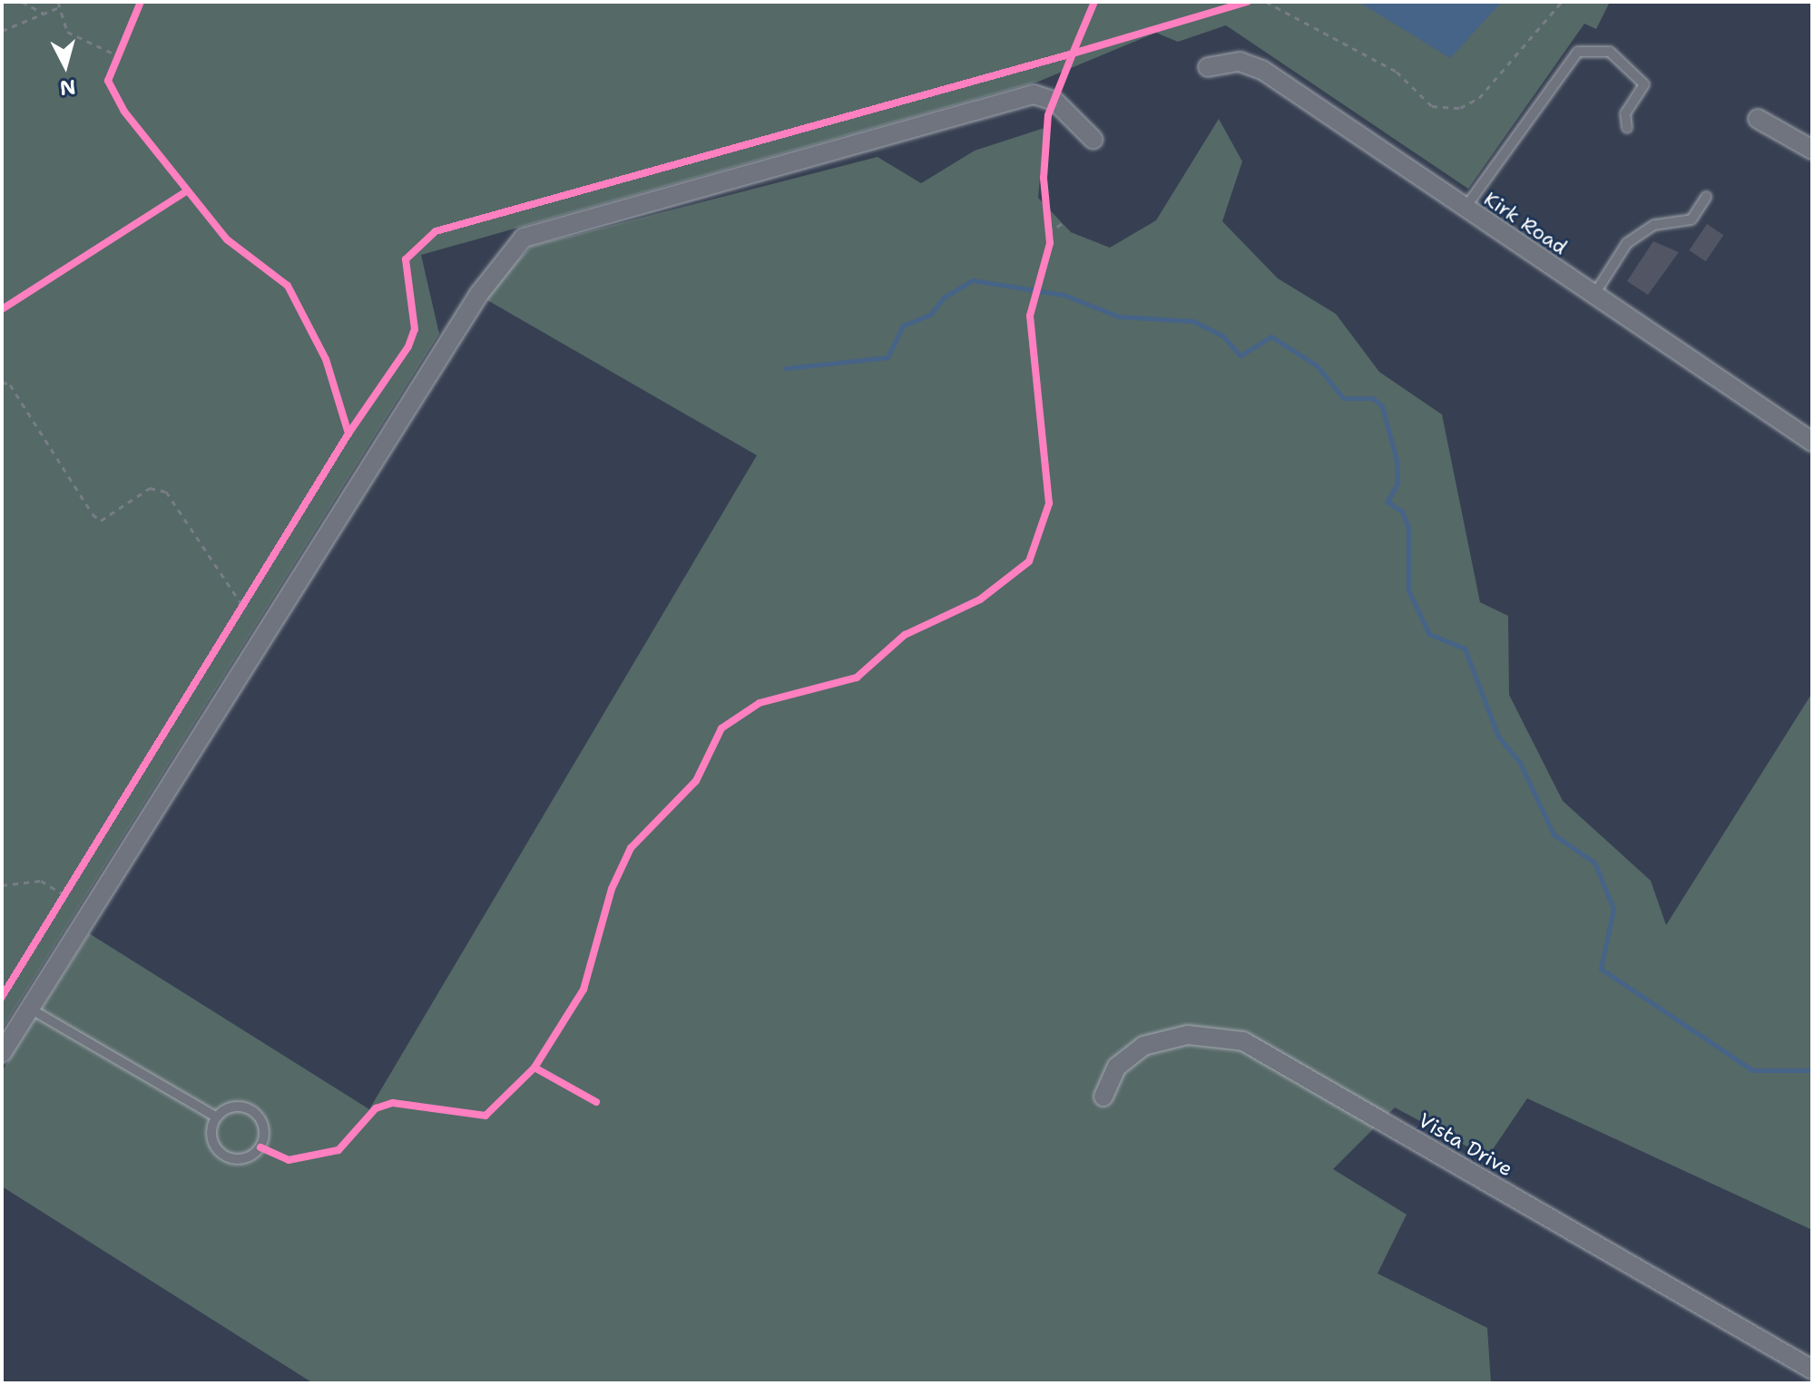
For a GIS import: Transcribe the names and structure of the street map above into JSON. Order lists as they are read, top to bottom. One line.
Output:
{"streets":{"street":["Kirk Road","Vista Drive"]},"north":"bottom"}
